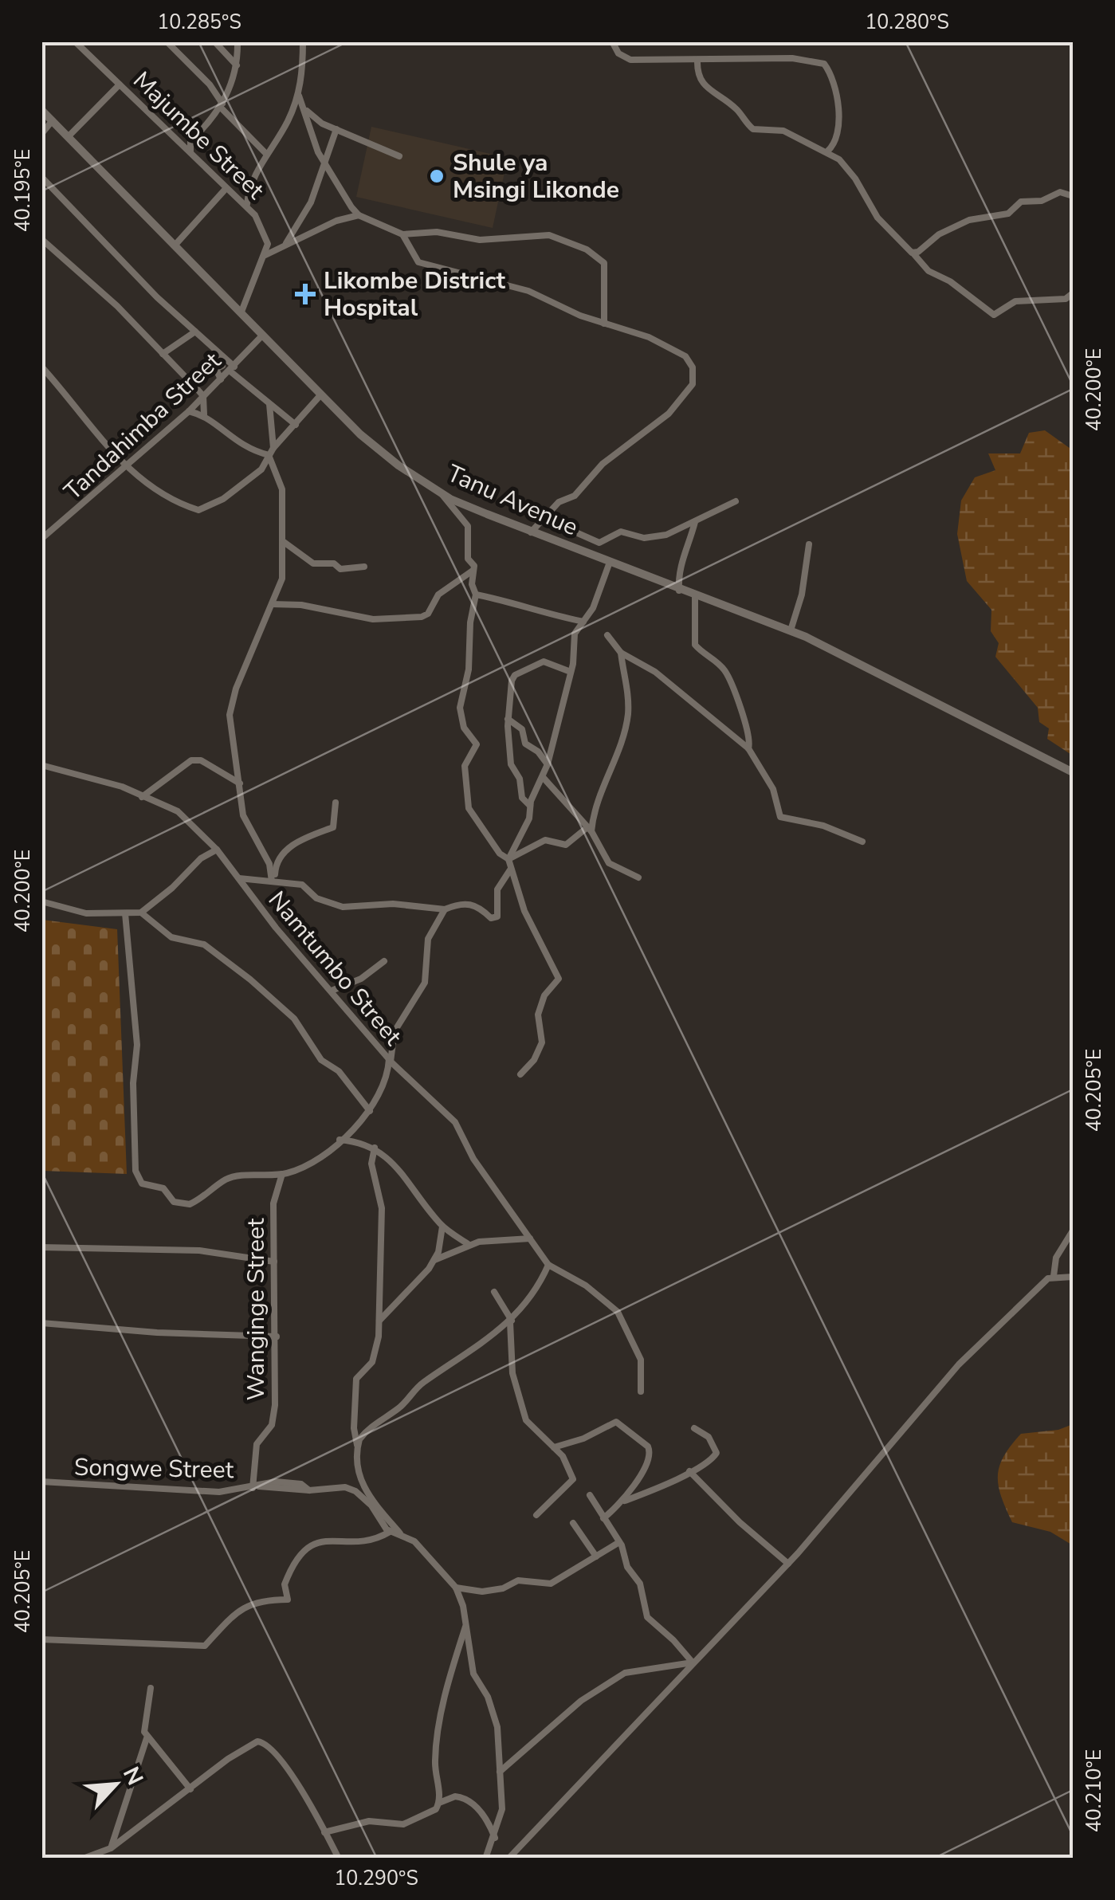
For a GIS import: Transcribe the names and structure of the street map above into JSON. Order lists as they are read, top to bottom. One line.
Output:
{"streets":{"street":["Majumbe Street","Tandahimba Street","Tanu Avenue","Namtumbo Street","Wanginge Street","Songwe Street"]},"crossings":[["Tandahimba Street","Tanu Avenue"],["Namtumbo Street","Wanginge Street"],["Wanginge Street","Songwe Street"]],"places":{"other":["Shule ya Msingi Likonde"],"health":["Likombe District Hospital"]},"north":"top right","coordinates":["10.285°S","10.280°S","40.195°E","40.200°E","40.205°E","40.210°E","10.290°S"]}
